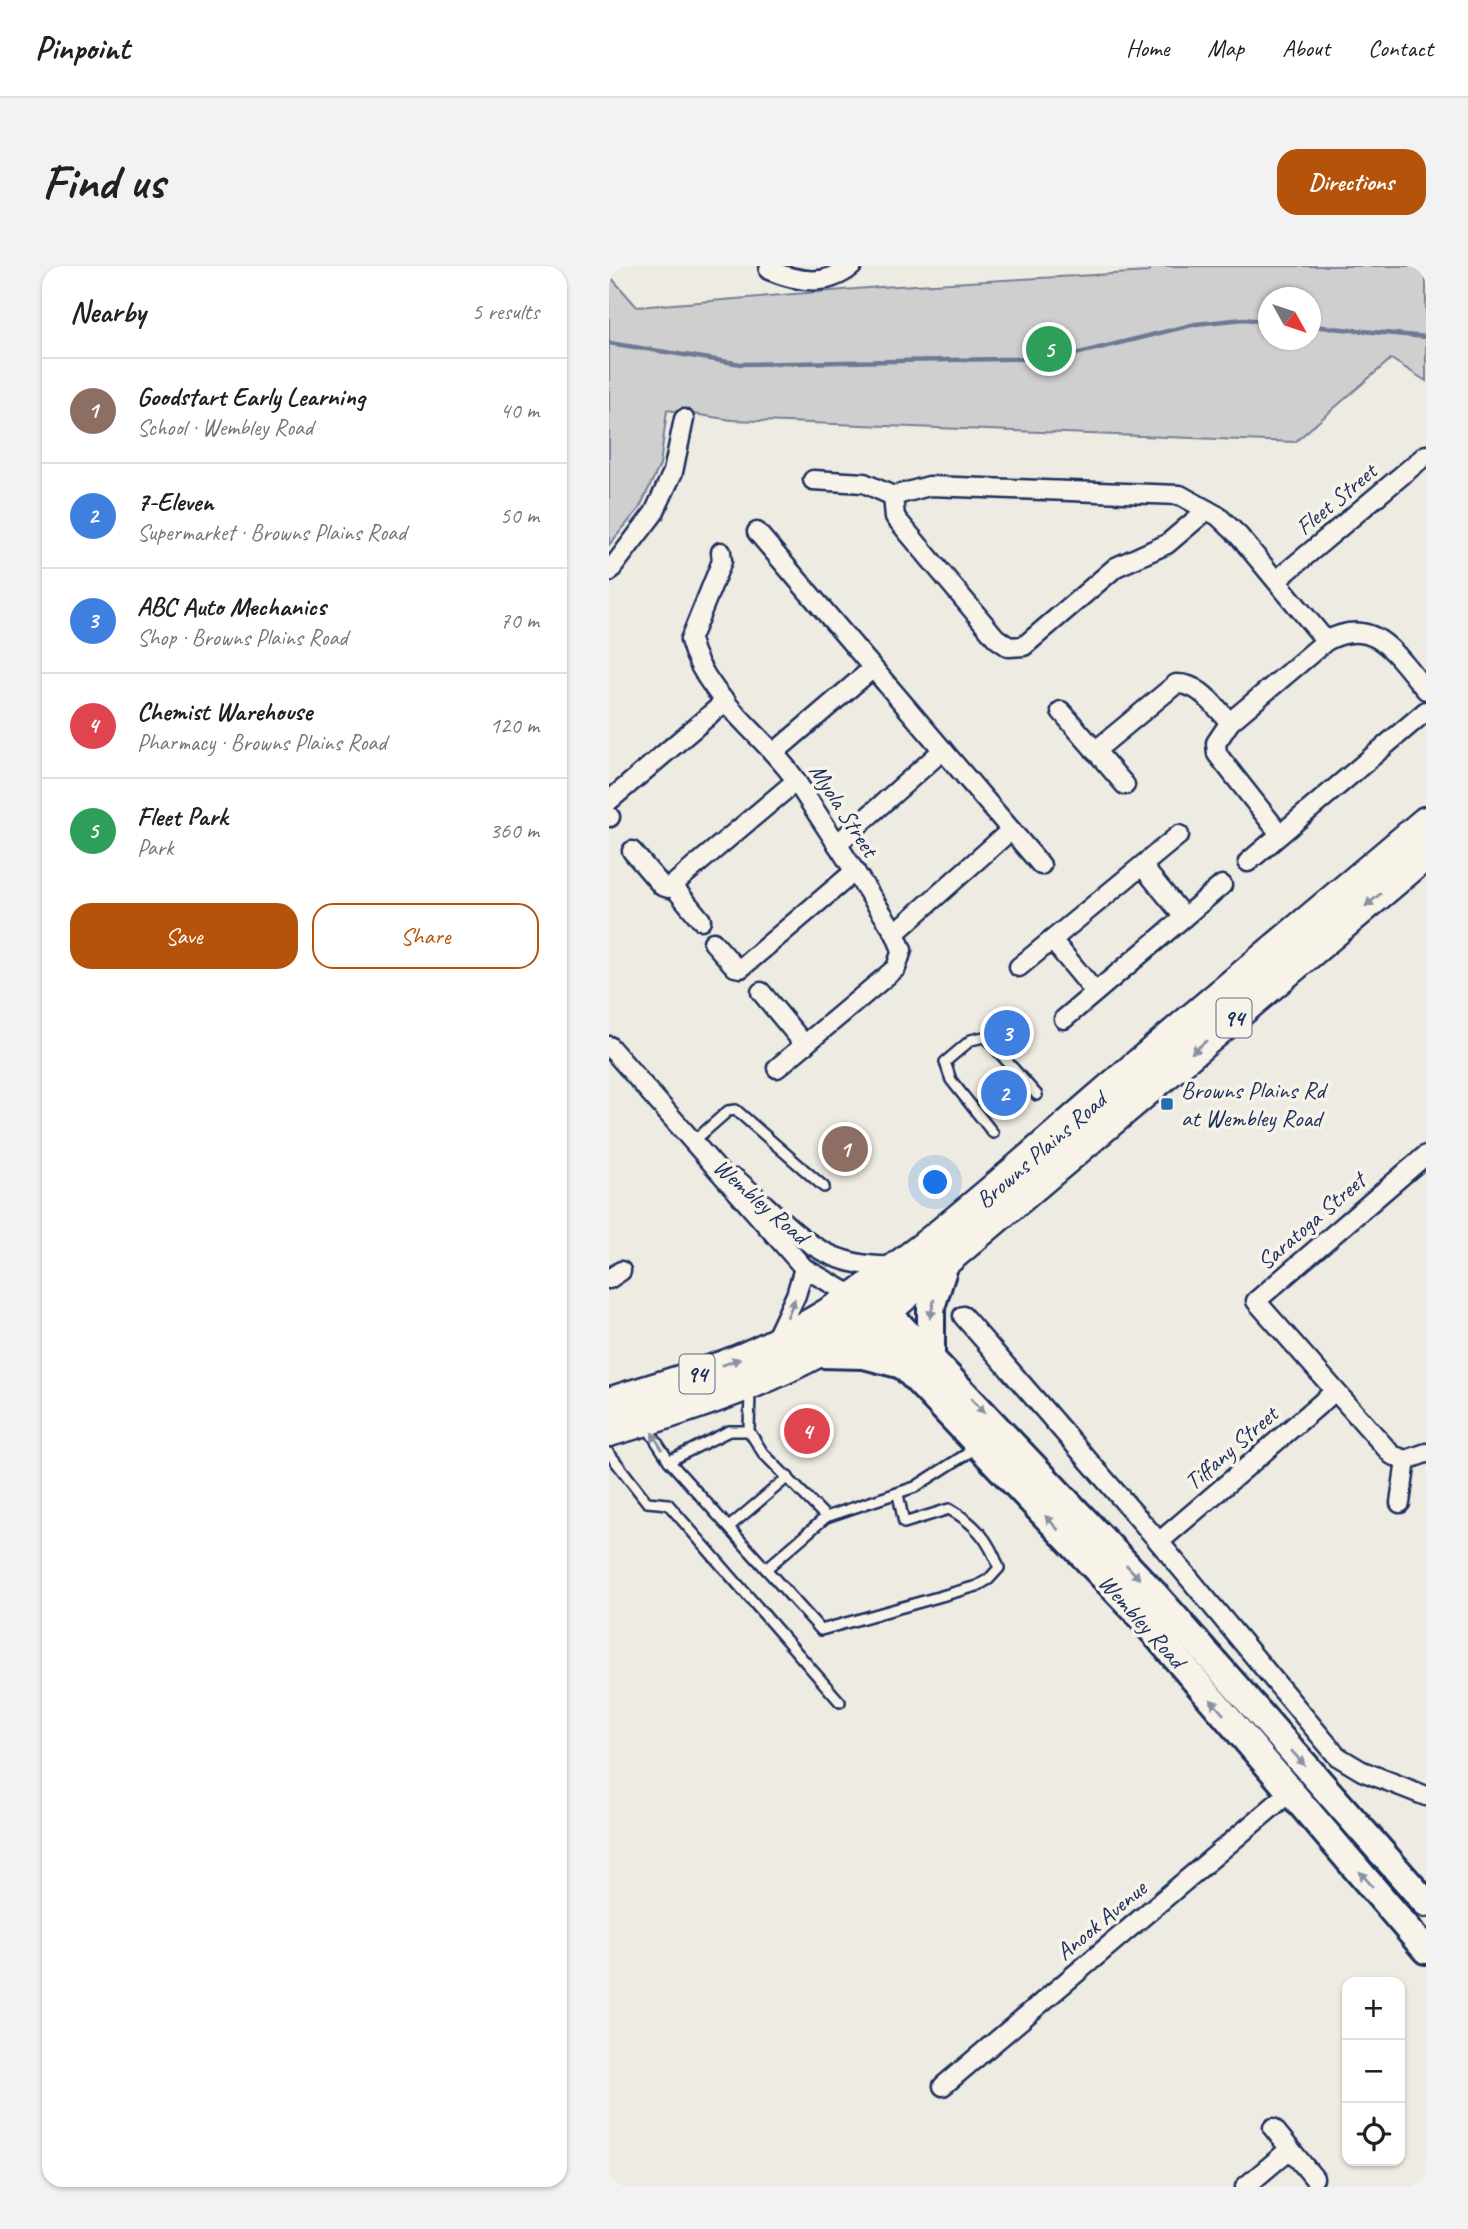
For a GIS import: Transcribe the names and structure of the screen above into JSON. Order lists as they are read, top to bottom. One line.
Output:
{"streets":{"main road":["94","Browns Plains Road","Wembley Road"],"street":["Fleet Street","Myola Street","Saratoga Street","Tiffany Street","Anook Avenue"]},"crossings":[["Browns Plains Road","Wembley Road"],["Wembley Road","Anook Avenue"],["Saratoga Street","Tiffany Street"]],"places":{"transit":["Browns Plains Rd at Wembley Road"]},"north":"bottom right","page":{"header":"Pinpoint","nav":["Home","Map","About","Contact"],"buttons":["Directions",["Save","Share"]],"title":"Find us","heading":["Nearby","5 results"],"pins":["5","3","2","1","4"],"list":[{"mark":"1","name":"Goodstart Early Learning","note":"School · Wembley Road","value":"40 m"},{"mark":"2","name":"7-Eleven","note":"Supermarket · Browns Plains Road","value":"50 m"},{"mark":"3","name":"ABC Auto Mechanics","note":"Shop · Browns Plains Road","value":"70 m"},{"mark":"4","name":"Chemist Warehouse","note":"Pharmacy · Browns Plains Road","value":"120 m"},{"mark":"5","name":"Fleet Park","note":"Park","value":"360 m"}],"map_buttons":["+","−"]}}
